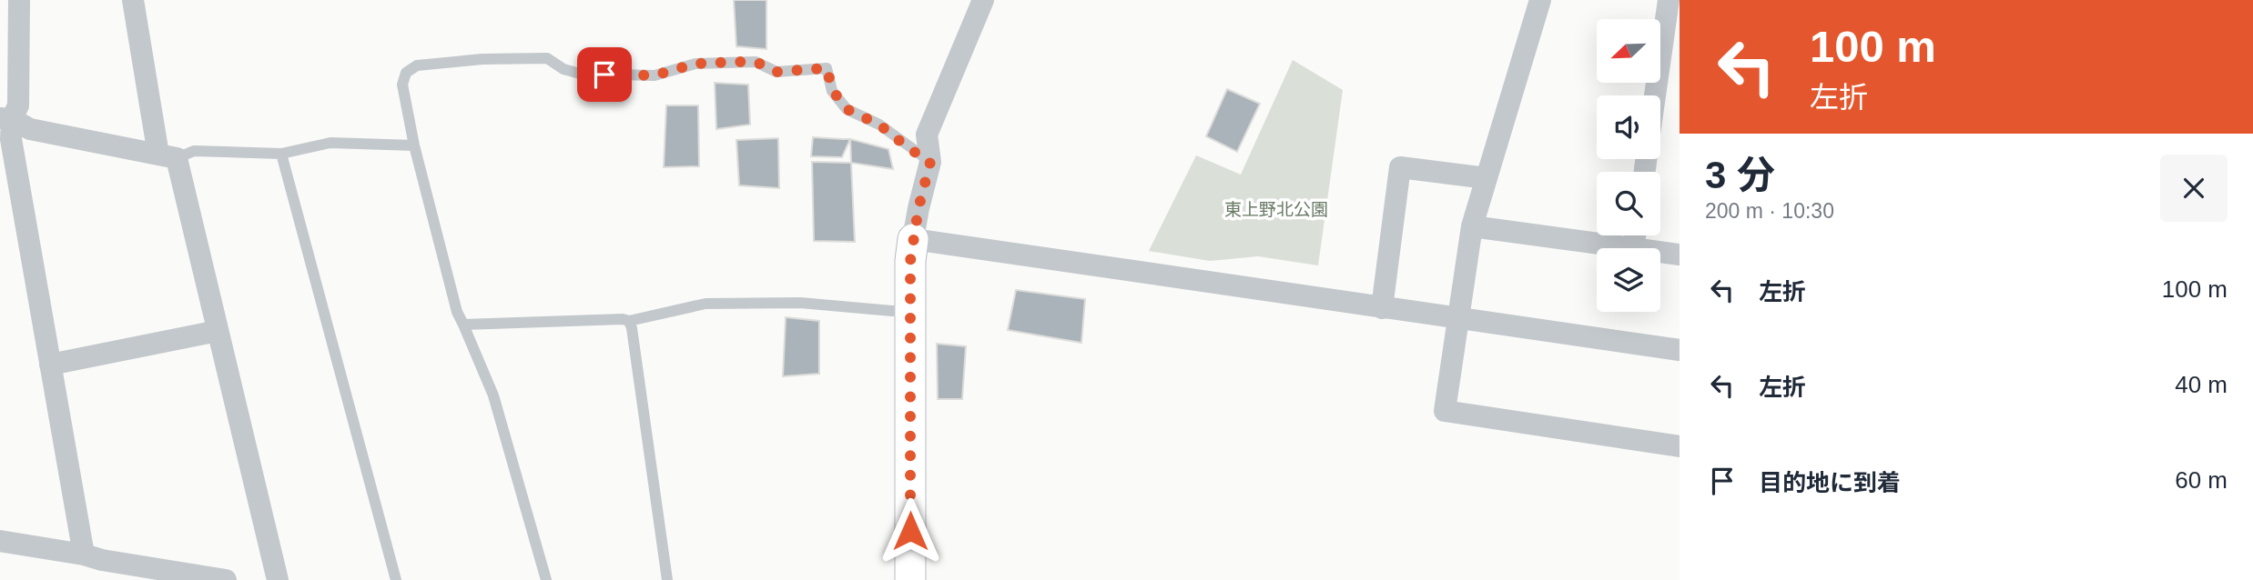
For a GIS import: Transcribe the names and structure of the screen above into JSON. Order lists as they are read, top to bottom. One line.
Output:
{"parks":["東上野北公園"],"north":"bottom left","page":{"turn":["100 m","左折"],"heading":["3 分","200 m · 10:30"],"list":[{"name":"左折","value":"100 m"},{"name":"左折","value":"40 m"},{"name":"目的地に到着","value":"60 m"}]}}
